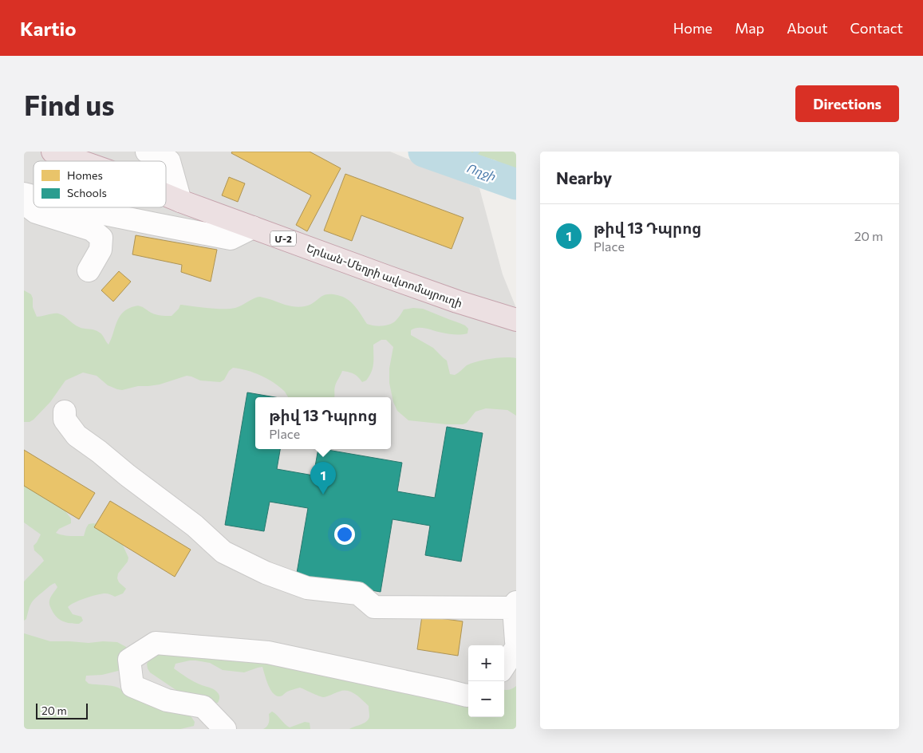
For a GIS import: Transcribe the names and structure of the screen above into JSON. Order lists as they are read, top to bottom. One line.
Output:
{"streets":{"highway":["Մ-2","Երևան-Մեղրի ավտոմայրուղի"]},"water":["Ողջի"],"legend":["Homes","Schools"],"scale_bar":"20 m","page":{"header":"Kartio","nav":["Home","Map","About","Contact"],"buttons":"Directions","title":"Find us","heading":"Nearby","list":[{"mark":"1","name":"թիվ 13 Դպրոց","note":"Place","value":"20 m"}],"popup":["թիվ 13 Դպրոց","Place"],"pins":"1","map_buttons":["+","−"],"scale":"20 m"}}
